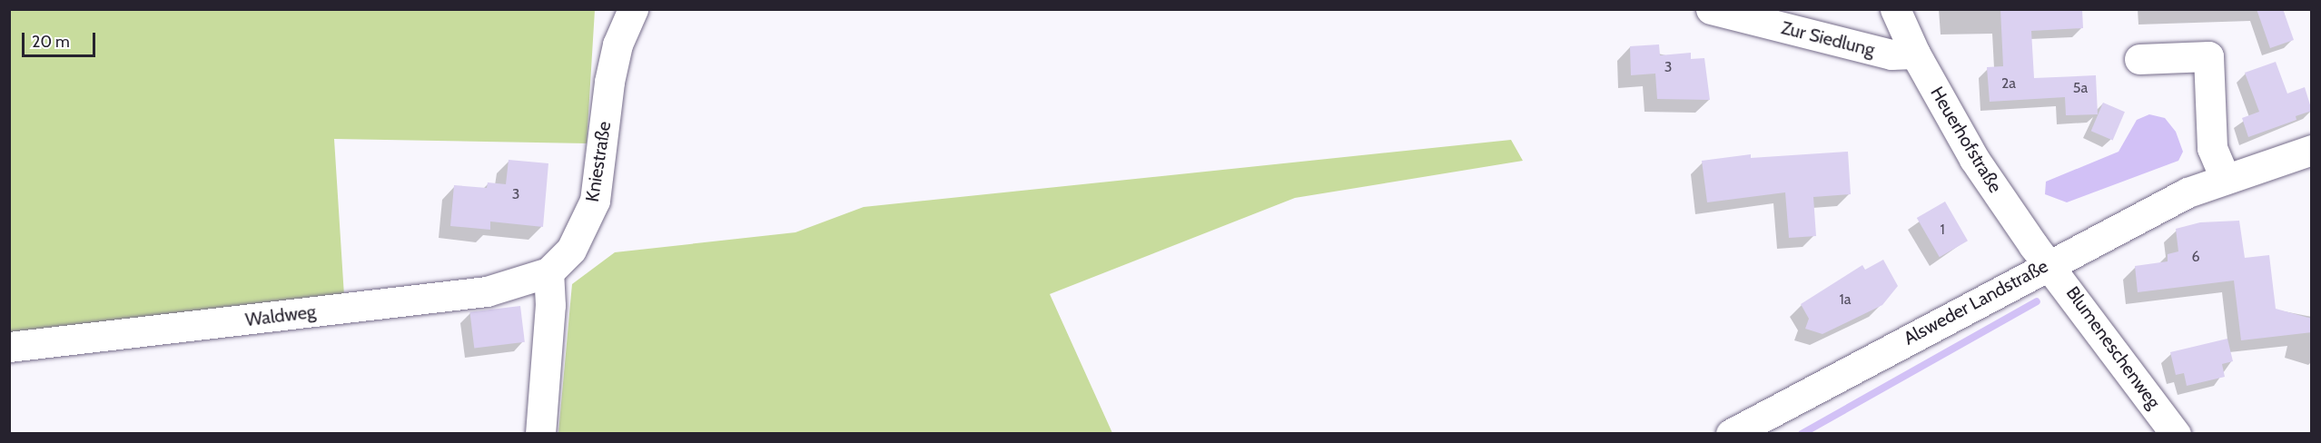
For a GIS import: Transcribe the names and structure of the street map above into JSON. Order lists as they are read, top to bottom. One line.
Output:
{"streets":{"street":["Zur Siedlung","Heuerhofstraße","Kniestraße","Alsweder Landstraße","Waldweg","Blumeneschenweg"]},"crossings":[["Zur Siedlung","Heuerhofstraße"],["Heuerhofstraße","Alsweder Landstraße"],["Heuerhofstraße","Blumeneschenweg"],["Kniestraße","Waldweg"],["Alsweder Landstraße","Blumeneschenweg"]],"house_numbers":["3","2a","5a","3","1","6","1a"],"scale_bar":"20 m"}
